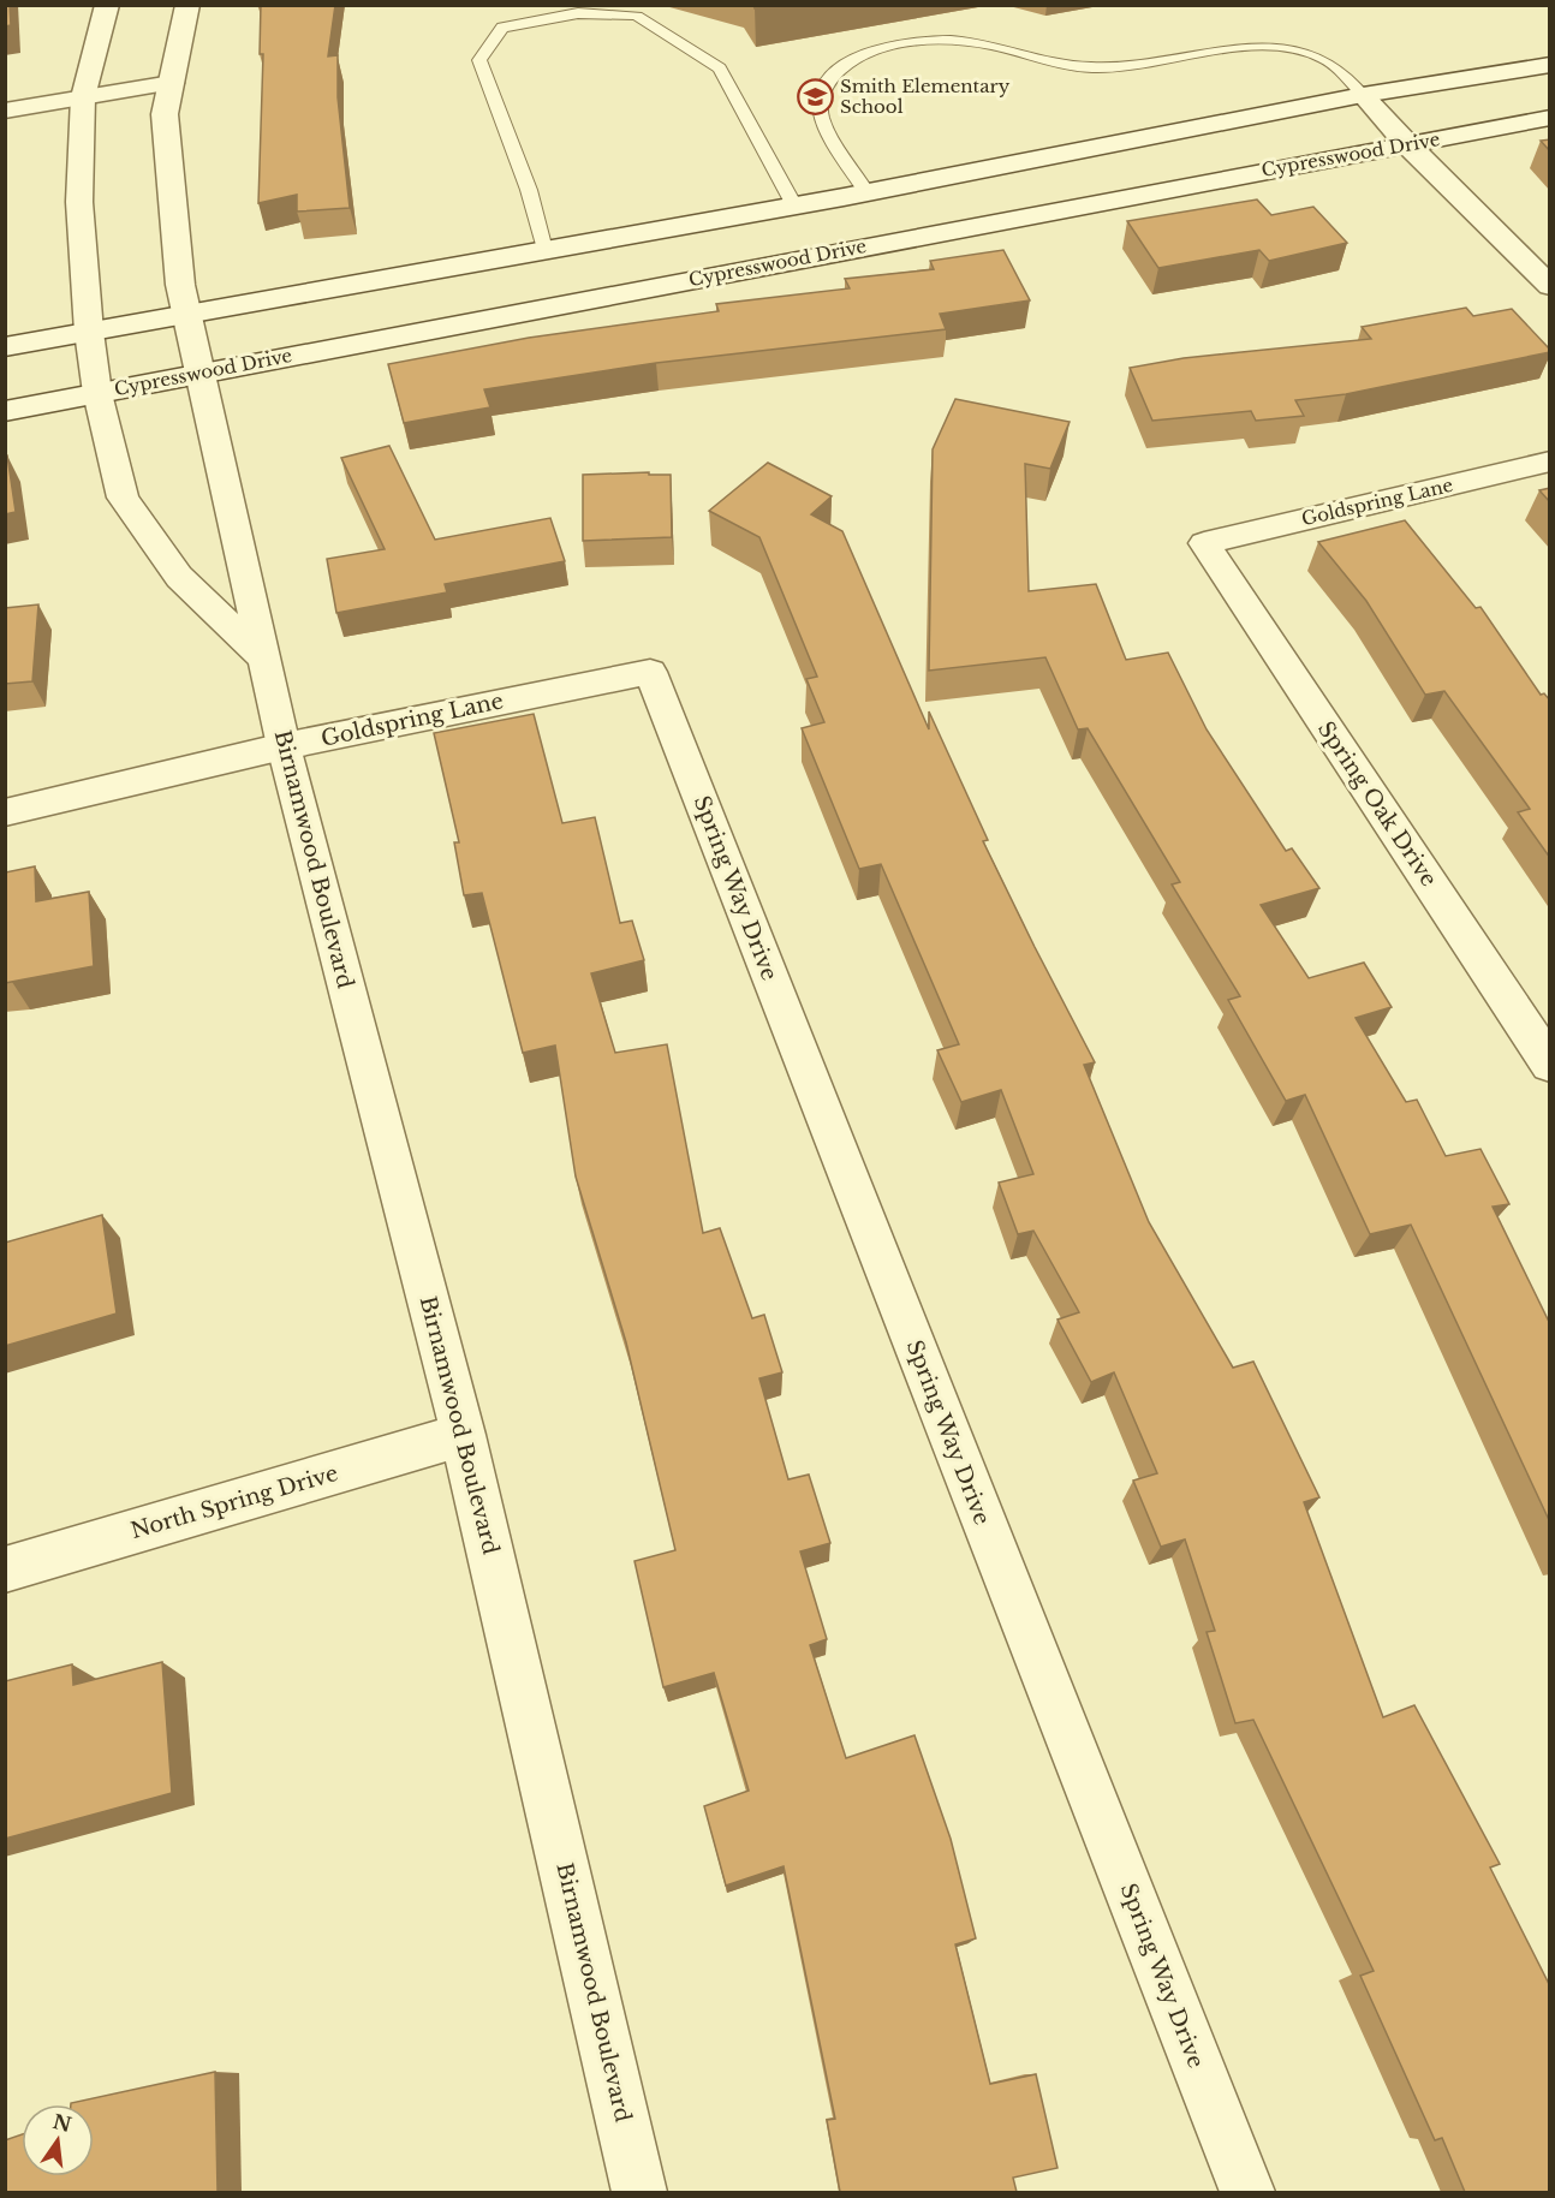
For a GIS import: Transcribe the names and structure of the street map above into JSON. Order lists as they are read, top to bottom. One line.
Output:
{"streets":{"street":["Cypresswood Drive","Goldspring Lane","Spring Oak Drive","Birnamwood Boulevard","Spring Way Drive","North Spring Drive"]},"crossings":[["Cypresswood Drive","Birnamwood Boulevard"],["Goldspring Lane","Spring Oak Drive"],["Goldspring Lane","Birnamwood Boulevard"],["Goldspring Lane","Spring Way Drive"],["Birnamwood Boulevard","North Spring Drive"]],"places":{"school or university":["Smith Elementary School"]},"north":"top"}
